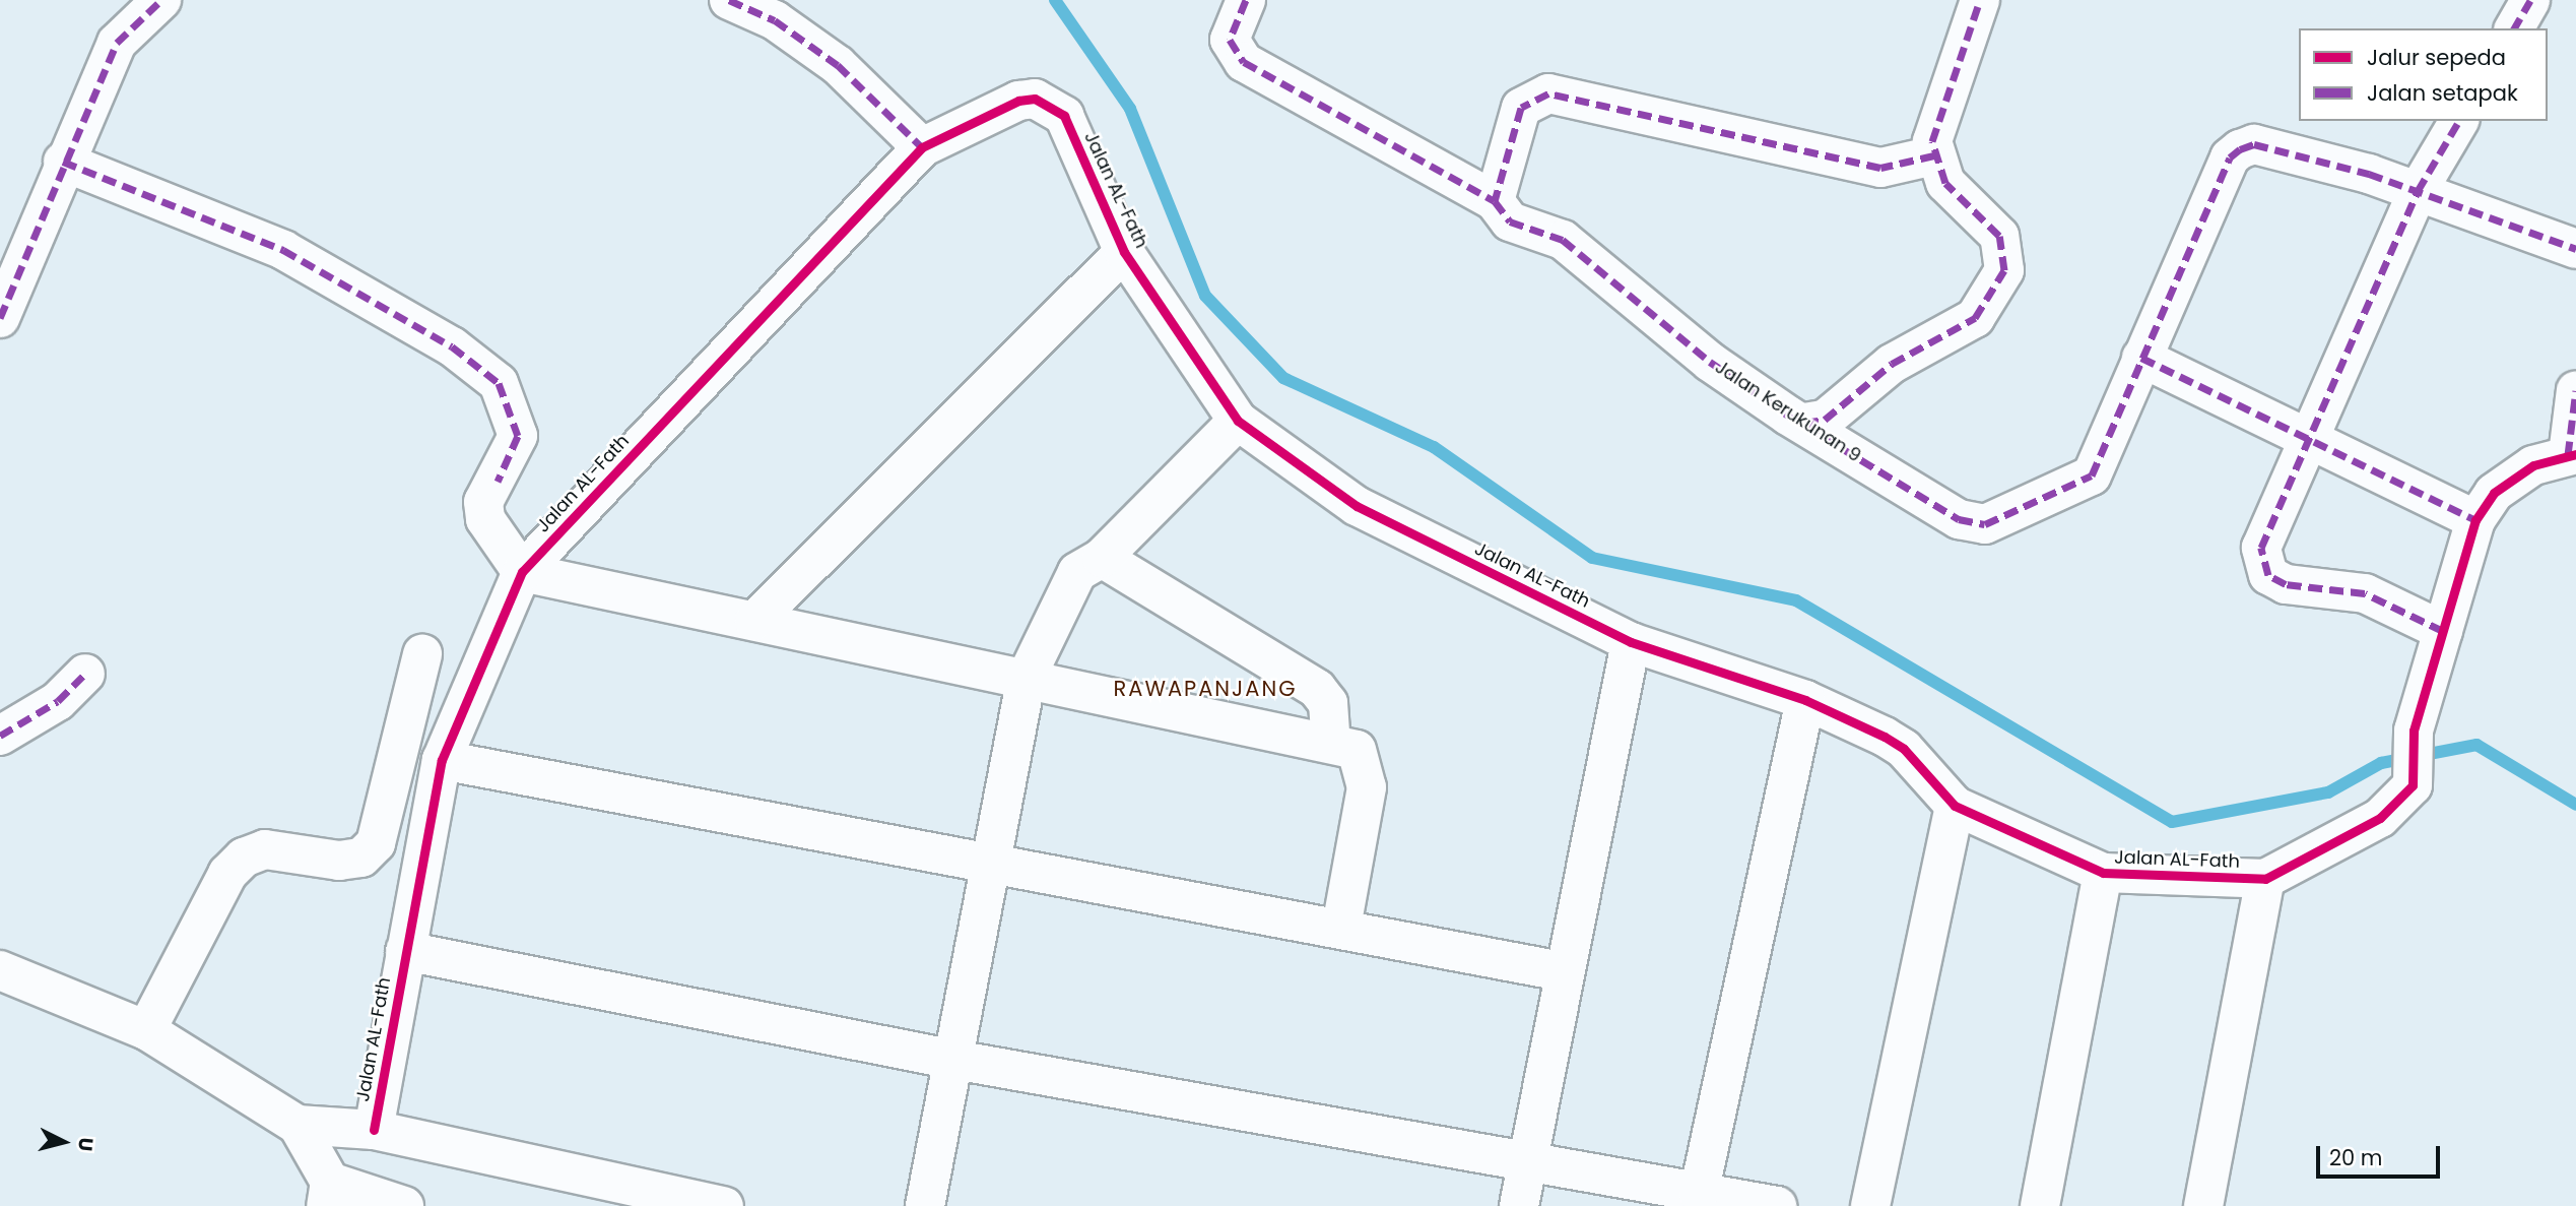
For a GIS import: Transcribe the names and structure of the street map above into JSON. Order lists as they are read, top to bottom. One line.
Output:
{"streets":{"street":["Jalan AL-Fath","Jalan Kerukunan 9"]},"districts":["RAWAPANJANG"],"legend":["Jalur sepeda","Jalan setapak"],"scale_bar":"20 m","north":"right"}
